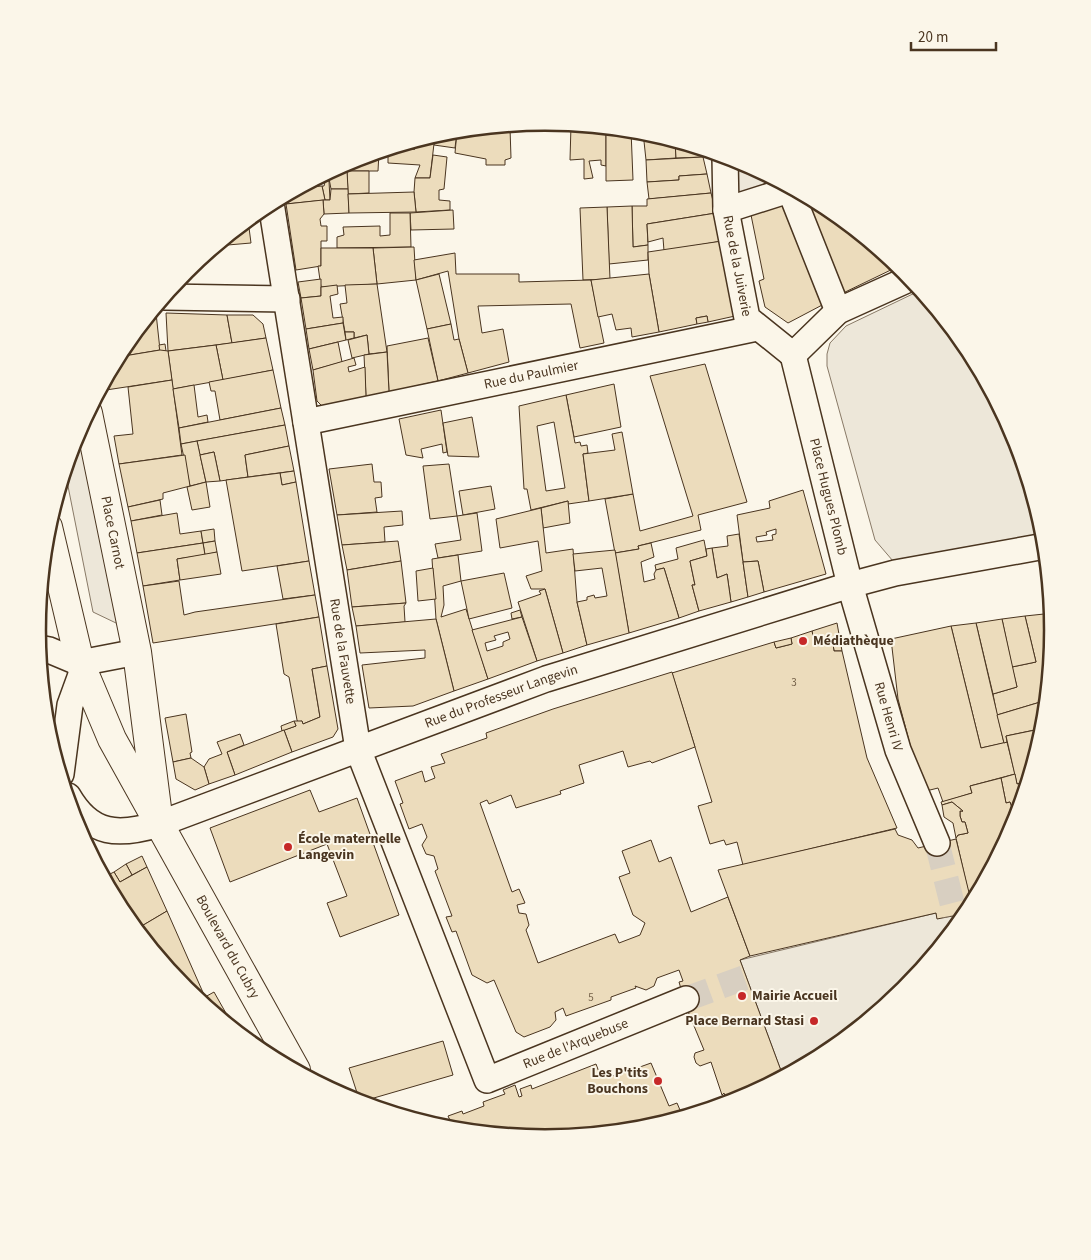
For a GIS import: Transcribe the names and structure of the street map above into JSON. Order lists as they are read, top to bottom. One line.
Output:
{"streets":{"main road":["Place Carnot","Boulevard du Cubry"],"street":["Rue de la Juiverie","Rue du Paulmier","Place Hugues Plomb","Rue de la Fauvette","Rue du Professeur Langevin","Rue Henri IV","Rue de l'Arquebuse"]},"crossings":[["Rue de la Juiverie","Rue du Paulmier"],["Rue de la Juiverie","Place Hugues Plomb"],["Rue du Paulmier","Rue de la Fauvette"],["Place Hugues Plomb","Rue du Professeur Langevin"],["Place Hugues Plomb","Rue Henri IV"],["Place Carnot","Rue du Professeur Langevin"],["Place Carnot","Boulevard du Cubry"],["Rue de la Fauvette","Rue du Professeur Langevin"],["Rue de la Fauvette","Rue de l'Arquebuse"],["Rue du Professeur Langevin","Rue Henri IV"],["Rue du Professeur Langevin","Boulevard du Cubry"]],"places":["Médiathèque","École maternelle Langevin","Mairie Accueil","Place Bernard Stasi","Les P'tits Bouchons"],"house_numbers":["3","5"],"scale_bar":"20 m"}
